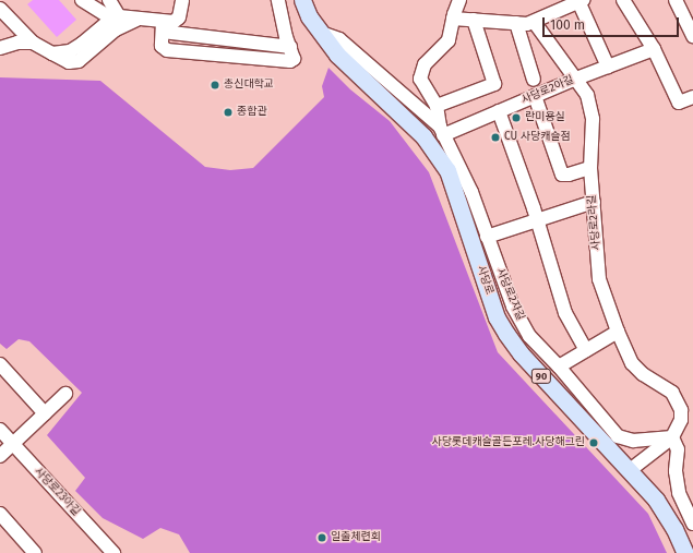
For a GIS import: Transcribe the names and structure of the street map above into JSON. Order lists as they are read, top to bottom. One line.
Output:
{"streets":{"main road":["사당로","90"],"street":["사당로2아길","사당로2라길","사당로2자길","사당로23아길"]},"crossings":[["사당로2아길","사당로2라길"],["사당로2아길","사당로2자길"],["사당로2라길","사당로2자길"]],"places":["총신대학교","종합관","란미용실","CU 사당캐슬점","사당롯데캐슬골든포레.사당해그린","일출체련회"],"scale_bar":"100 m"}
